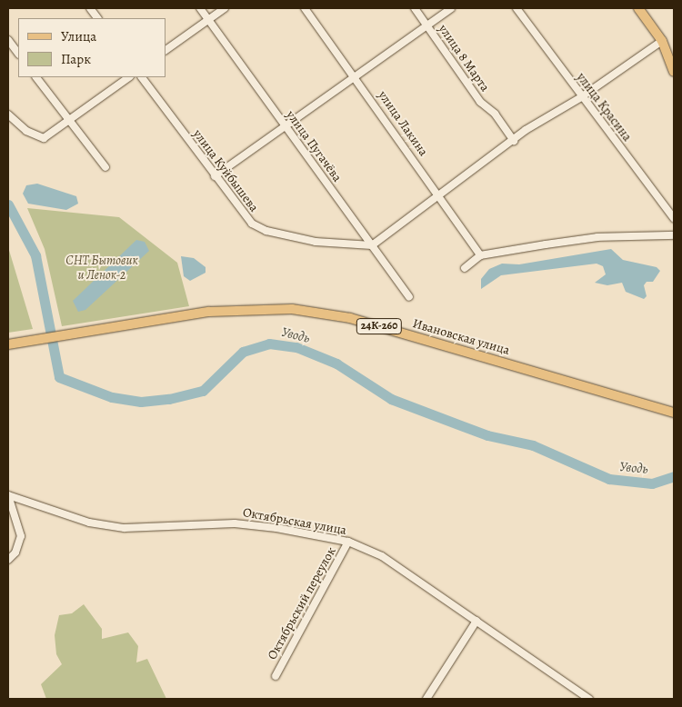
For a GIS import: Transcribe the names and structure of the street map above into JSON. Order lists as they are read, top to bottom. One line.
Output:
{"streets":{"main road":["24К-260","Ивановская улица"],"street":["улица 8 Марта","улица Красина","улица Лакина","улица Пугачёва","улица Куйбышева","Октябрьская улица","Октябрьский переулок"]},"crossings":[["улица Пугачёва","улица Куйбышева"],["Октябрьская улица","Октябрьский переулок"]],"water":["Уводь"],"parks":["СНТ Бытовик и Ленок-2"],"legend":["Улица","Парк"]}
